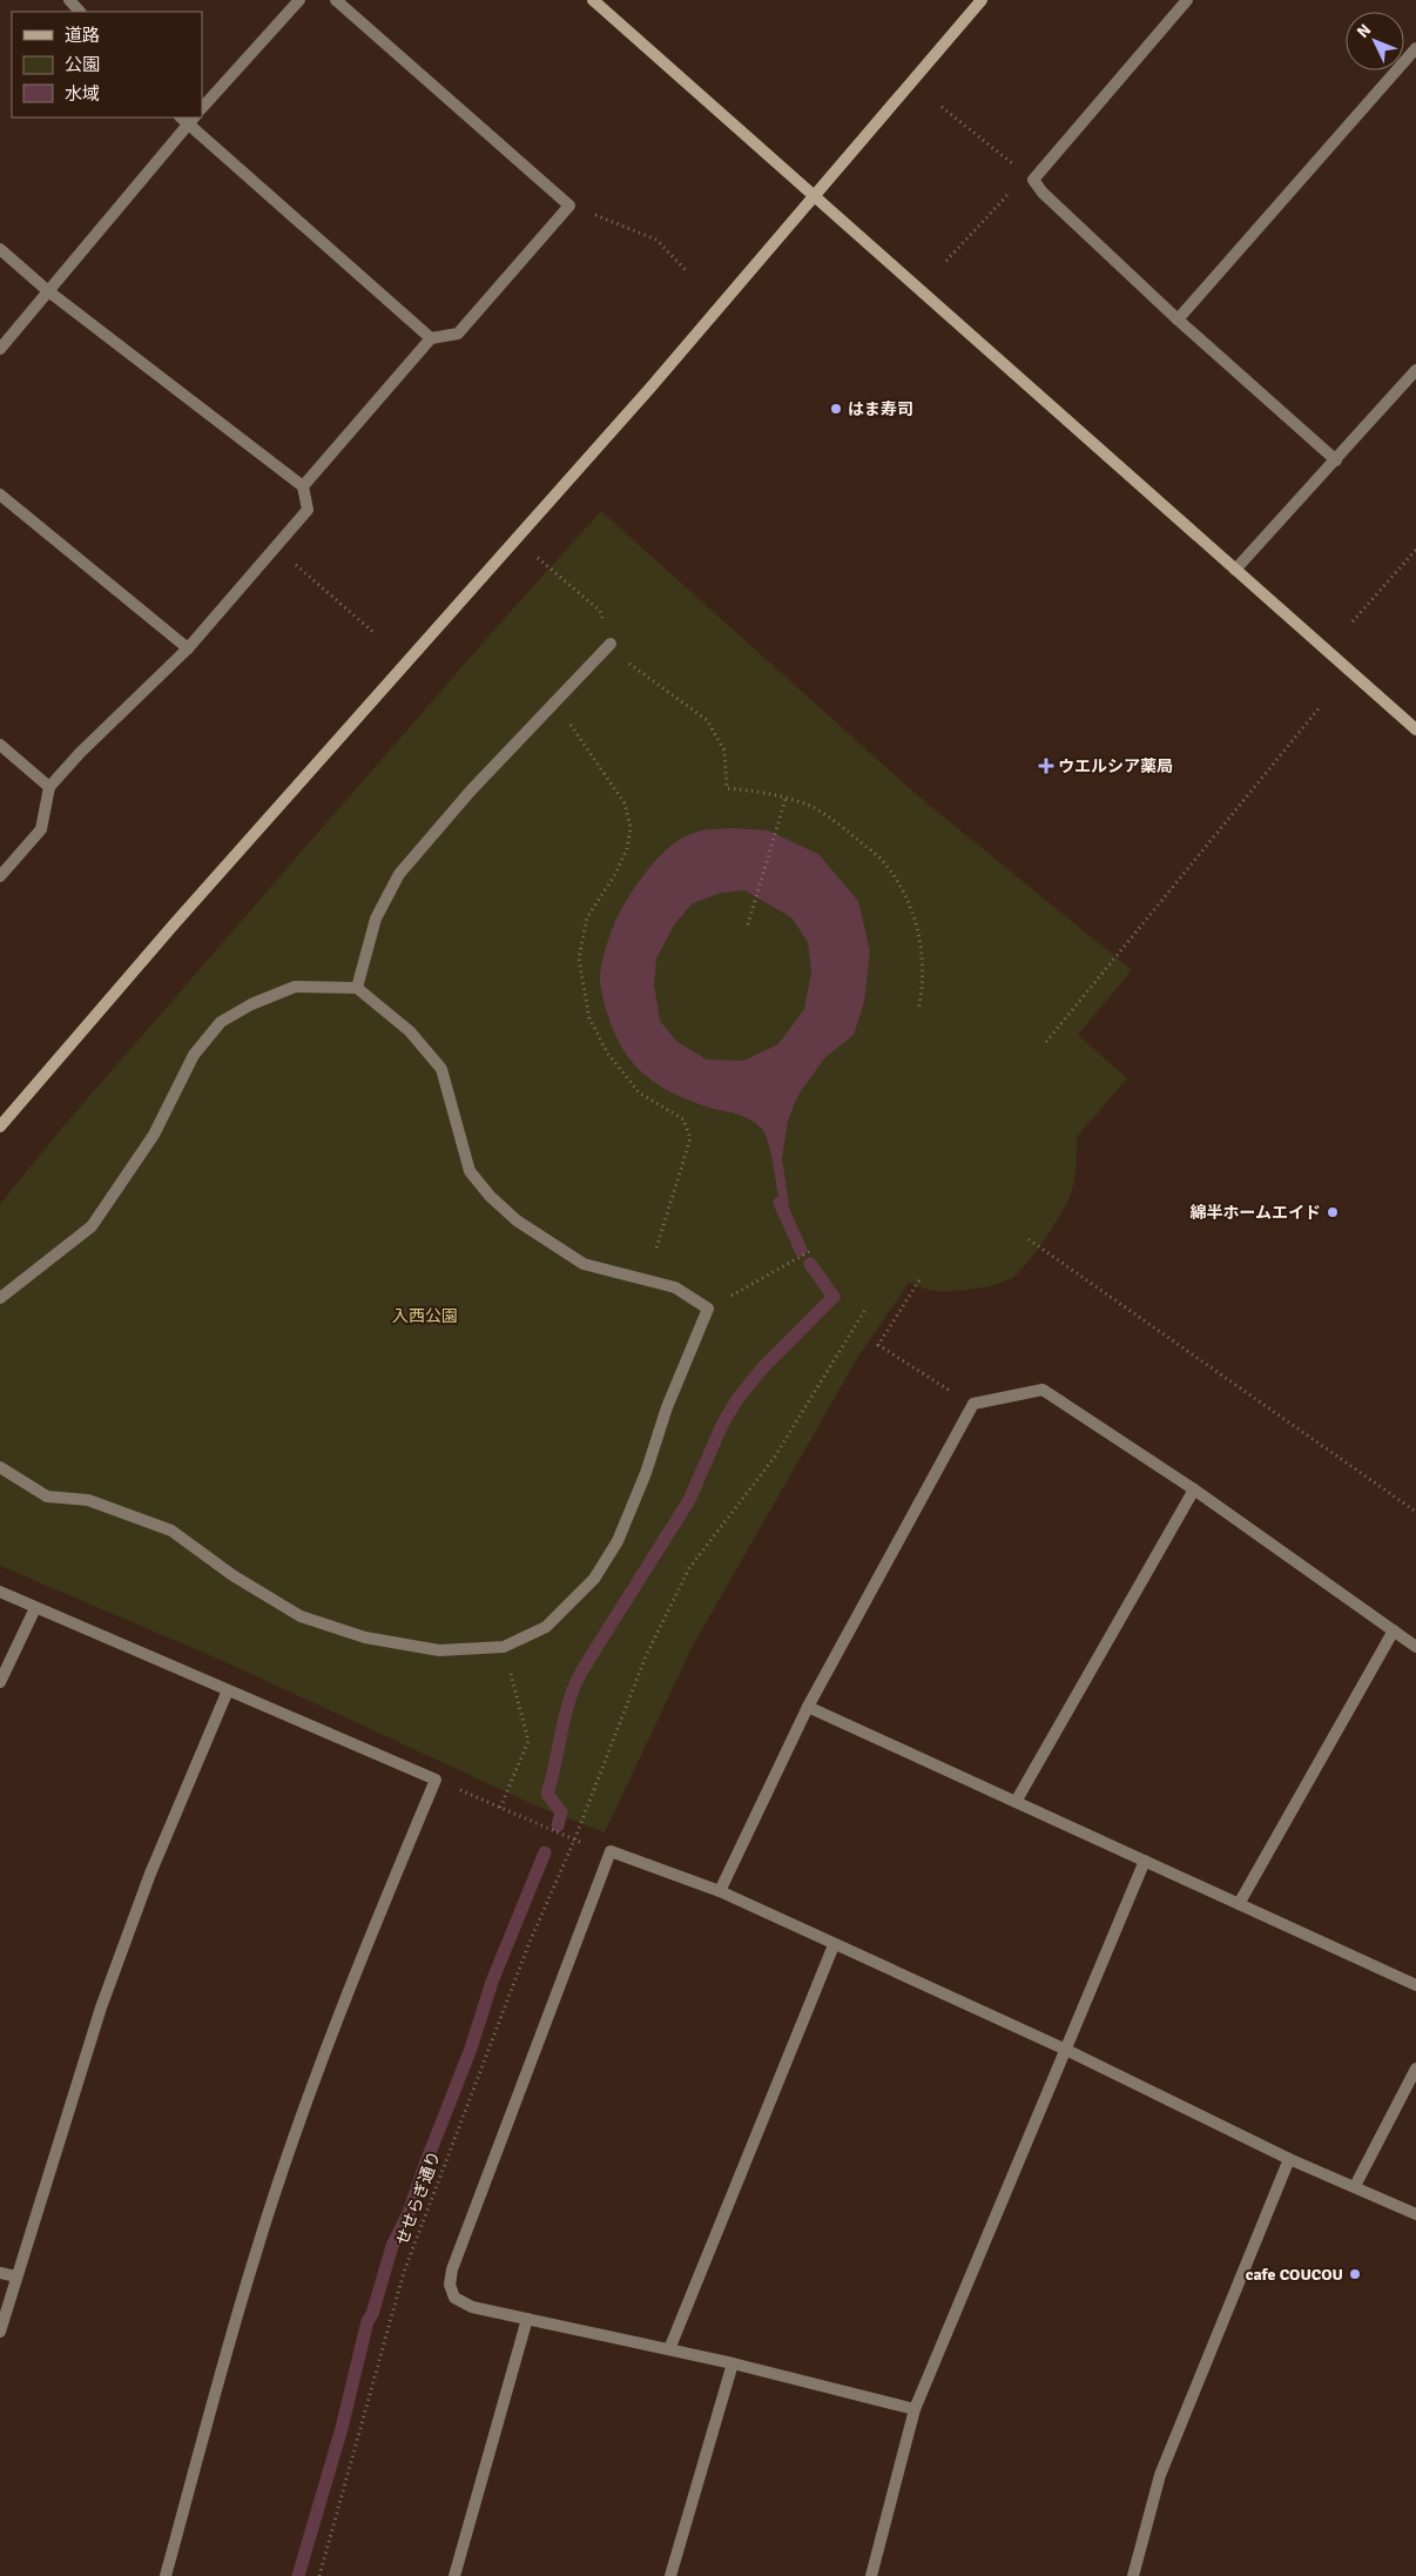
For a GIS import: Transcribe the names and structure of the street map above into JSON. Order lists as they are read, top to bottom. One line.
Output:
{"streets":{"path":["せせらぎ通り"]},"parks":["入西公園"],"places":{"other":["はま寿司","綿半ホームエイド","cafe COUCOU"],"health":["ウエルシア薬局"]},"legend":["道路","公園","水域"],"north":"top left"}
